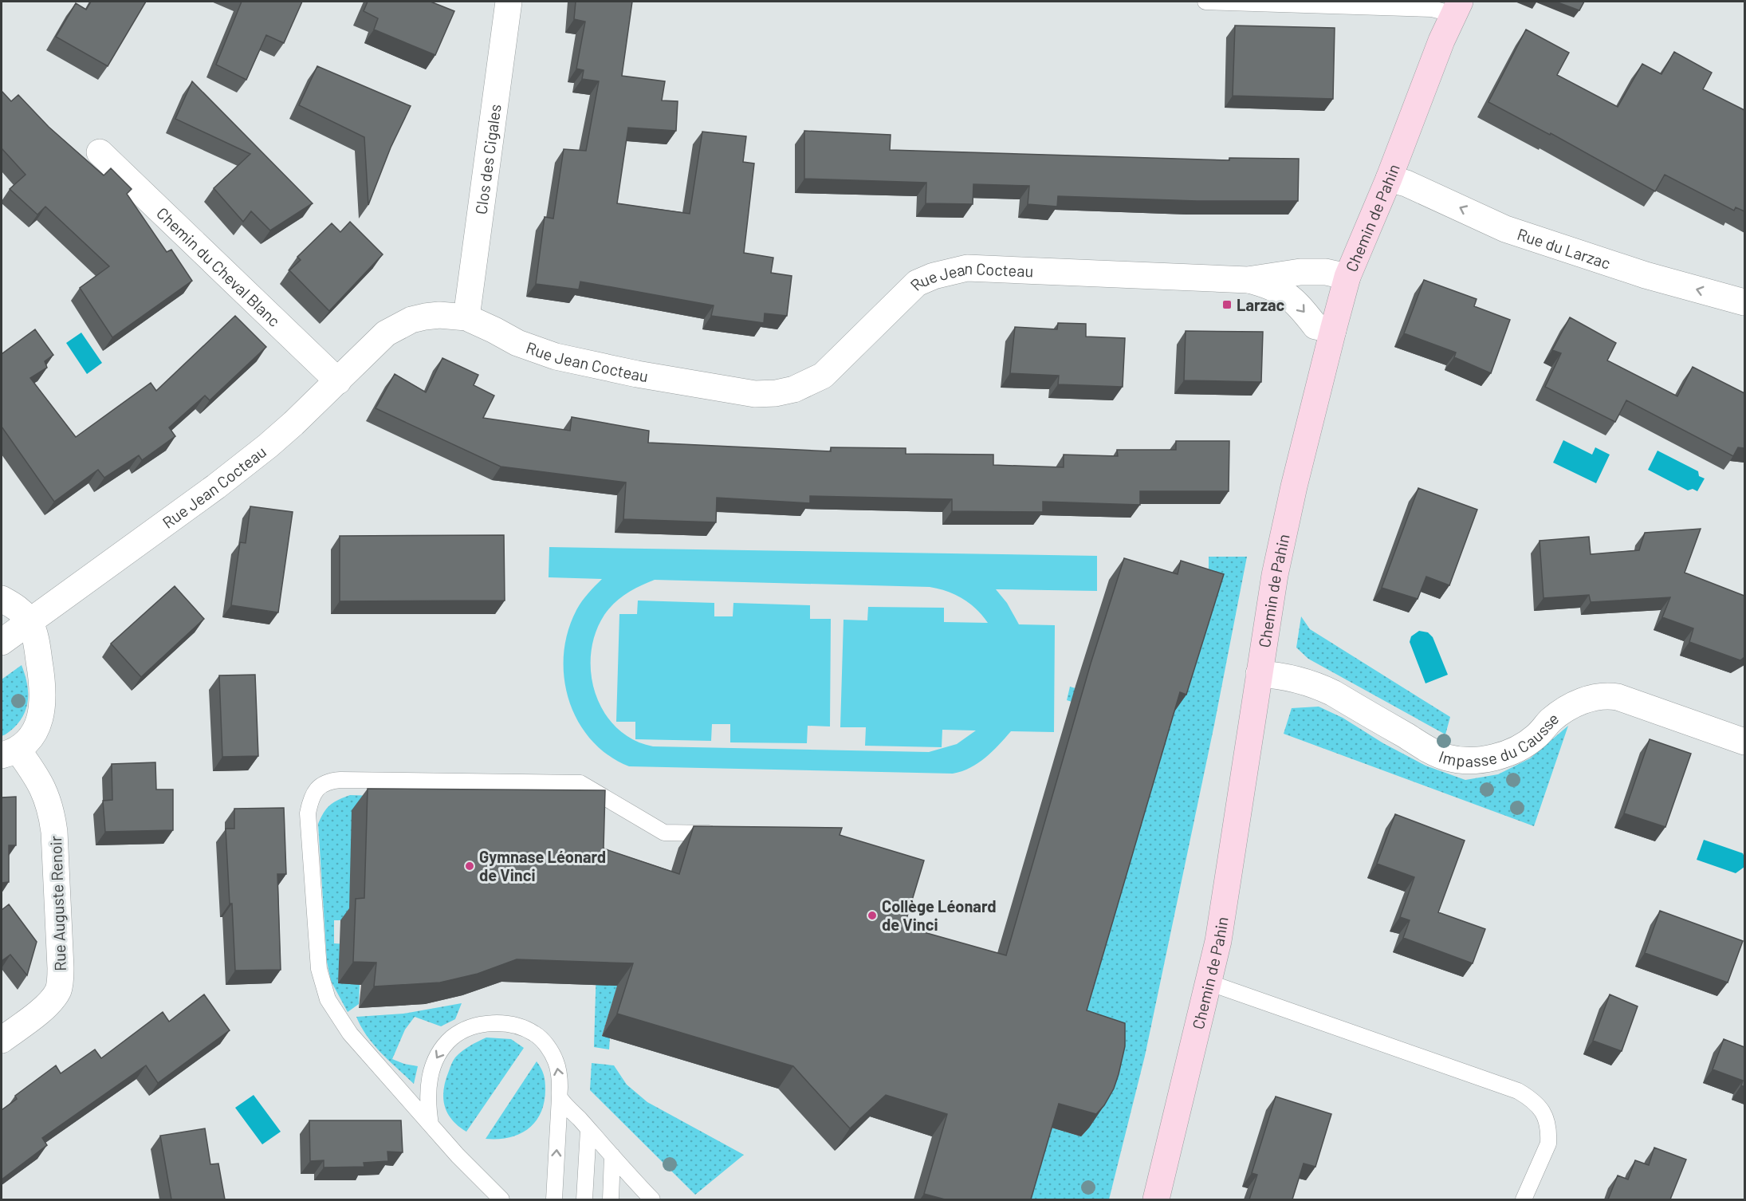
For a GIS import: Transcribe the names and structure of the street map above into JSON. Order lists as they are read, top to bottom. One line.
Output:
{"streets":{"main road":["Chemin de Pahin"],"street":["Clos des Cigales","Rue du Larzac","Chemin du Cheval Blanc","Rue Jean Cocteau","Impasse du Causse","Rue Auguste Renoir"]},"crossings":[["Clos des Cigales","Rue Jean Cocteau"],["Chemin de Pahin","Rue du Larzac"],["Chemin de Pahin","Rue Jean Cocteau"],["Chemin de Pahin","Impasse du Causse"],["Chemin du Cheval Blanc","Rue Jean Cocteau"]],"one_way":["Rue du Larzac"],"places":{"transit":["Larzac"],"other":["Gymnase Léonard de Vinci","Collège Léonard de Vinci"]}}
